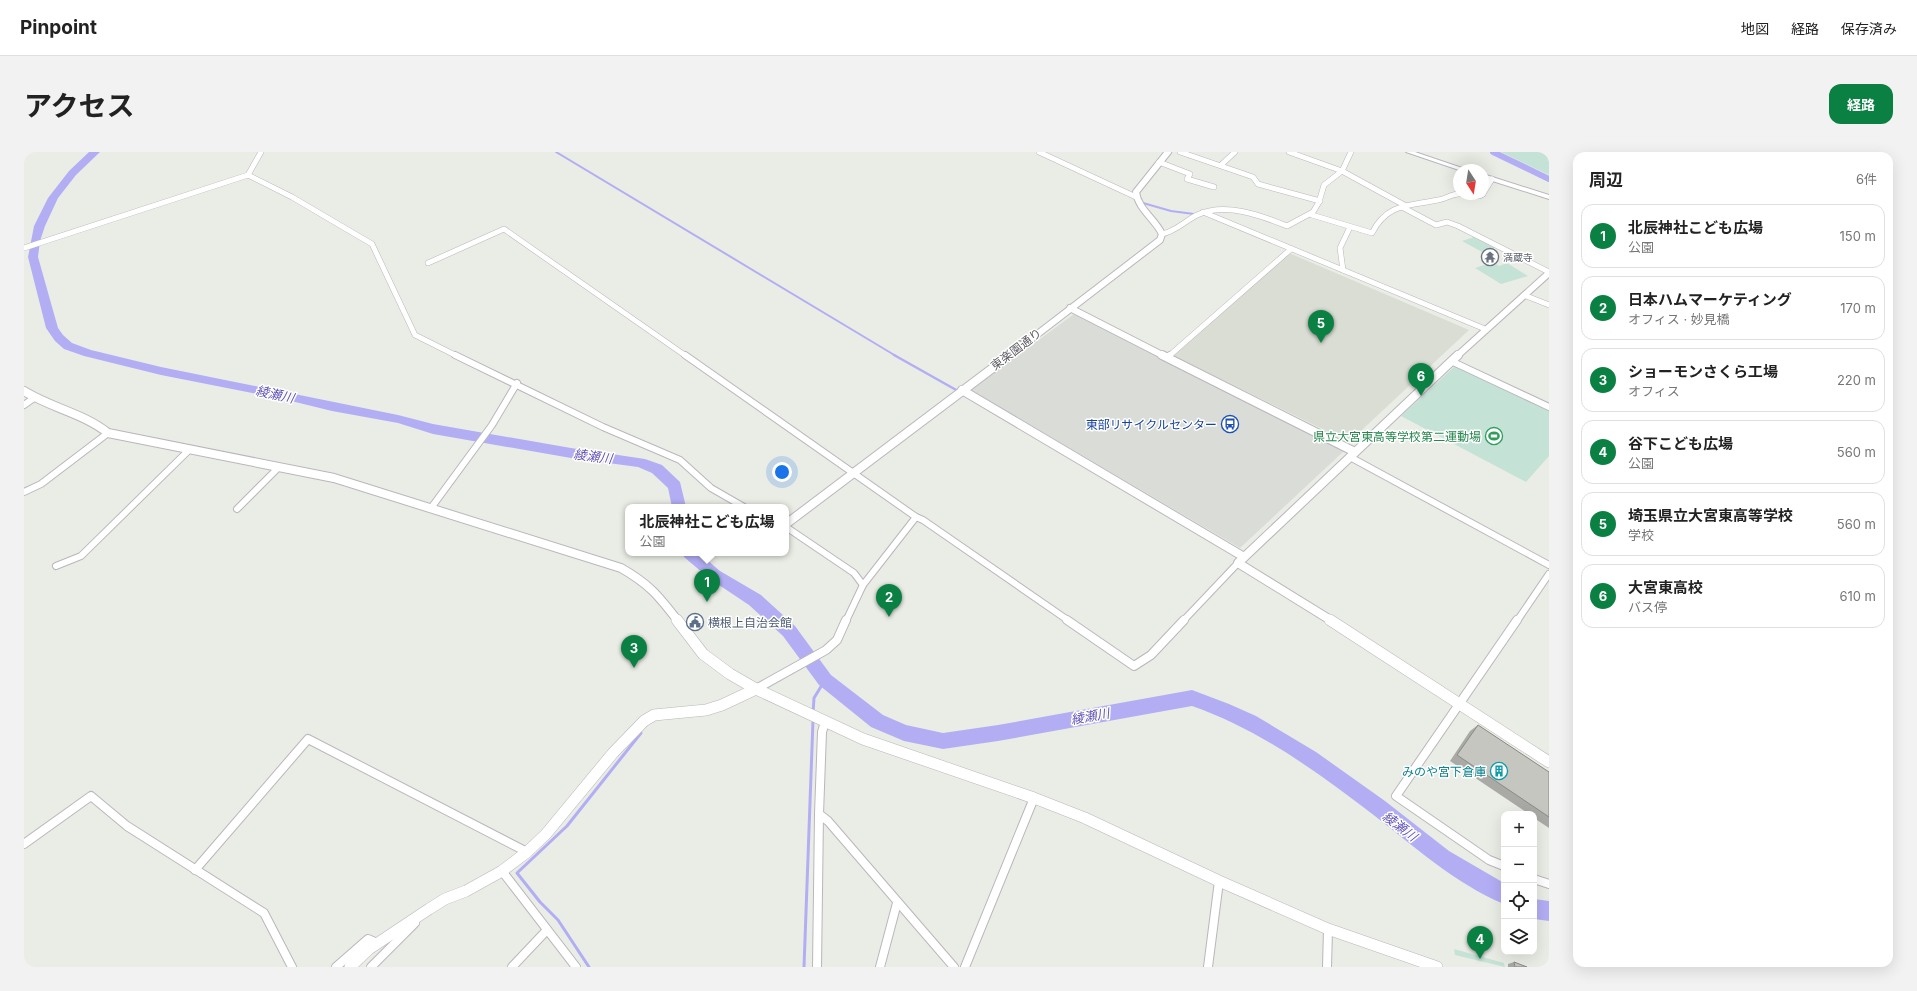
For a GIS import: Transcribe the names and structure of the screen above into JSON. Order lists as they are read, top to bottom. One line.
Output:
{"streets":{"street":["東楽園通り"]},"water":["綾瀬川"],"places":{"temple":["満蔵寺"],"bus stop":["東部リサイクルセンター"],"sports":["県立大宮東高等学校第二運動場"],"public building":["横根上自治会館"],"building":["みのや宮下倉庫"]},"north":"bottom","page":{"header":"Pinpoint","nav":["地図","経路","保存済み"],"title":"アクセス","buttons":"経路","heading":["周辺","6件"],"list":[{"mark":"1","name":"北辰神社こども広場","note":"公園","value":"150 m"},{"mark":"2","name":"日本ハムマーケティング","note":"オフィス · 妙見橋","value":"170 m"},{"mark":"3","name":"ショーモンさくら工場","note":"オフィス","value":"220 m"},{"mark":"4","name":"谷下こども広場","note":"公園","value":"560 m"},{"mark":"5","name":"埼玉県立大宮東高等学校","note":"学校","value":"560 m"},{"mark":"6","name":"大宮東高校","note":"バス停","value":"610 m"}],"pins":["5","6","1","2","3","4"],"popup":["北辰神社こども広場","公園"],"map_buttons":["+","−"]}}
